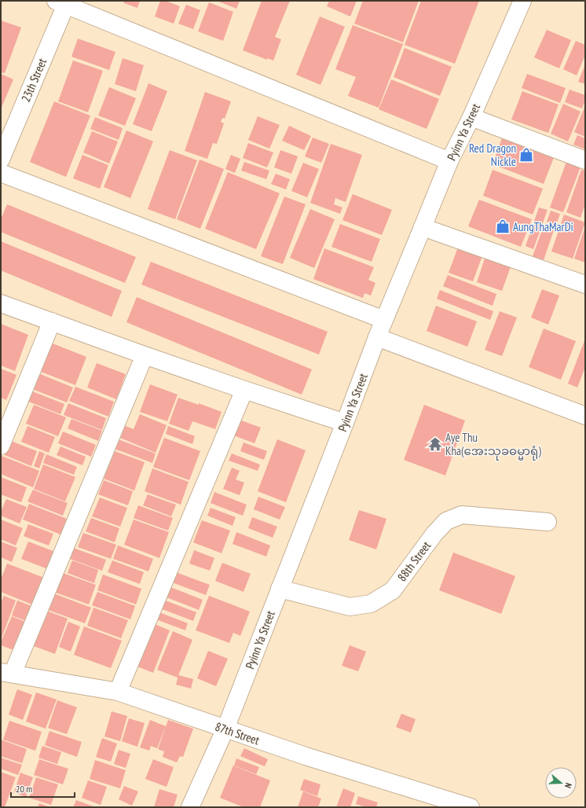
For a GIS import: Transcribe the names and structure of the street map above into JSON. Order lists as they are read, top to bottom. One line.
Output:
{"streets":{"street":["23th Street","Pyinn Ya Street","88th Street","87th Street"]},"crossings":[["Pyinn Ya Street","88th Street"],["Pyinn Ya Street","87th Street"]],"places":{"shop":["Red Dragon Nickle","AungThaMarDi"],"temple":["Aye Thu Kha(အေးသုခဓမ္မာရုံ)"]},"scale_bar":"20 m","north":"right"}
